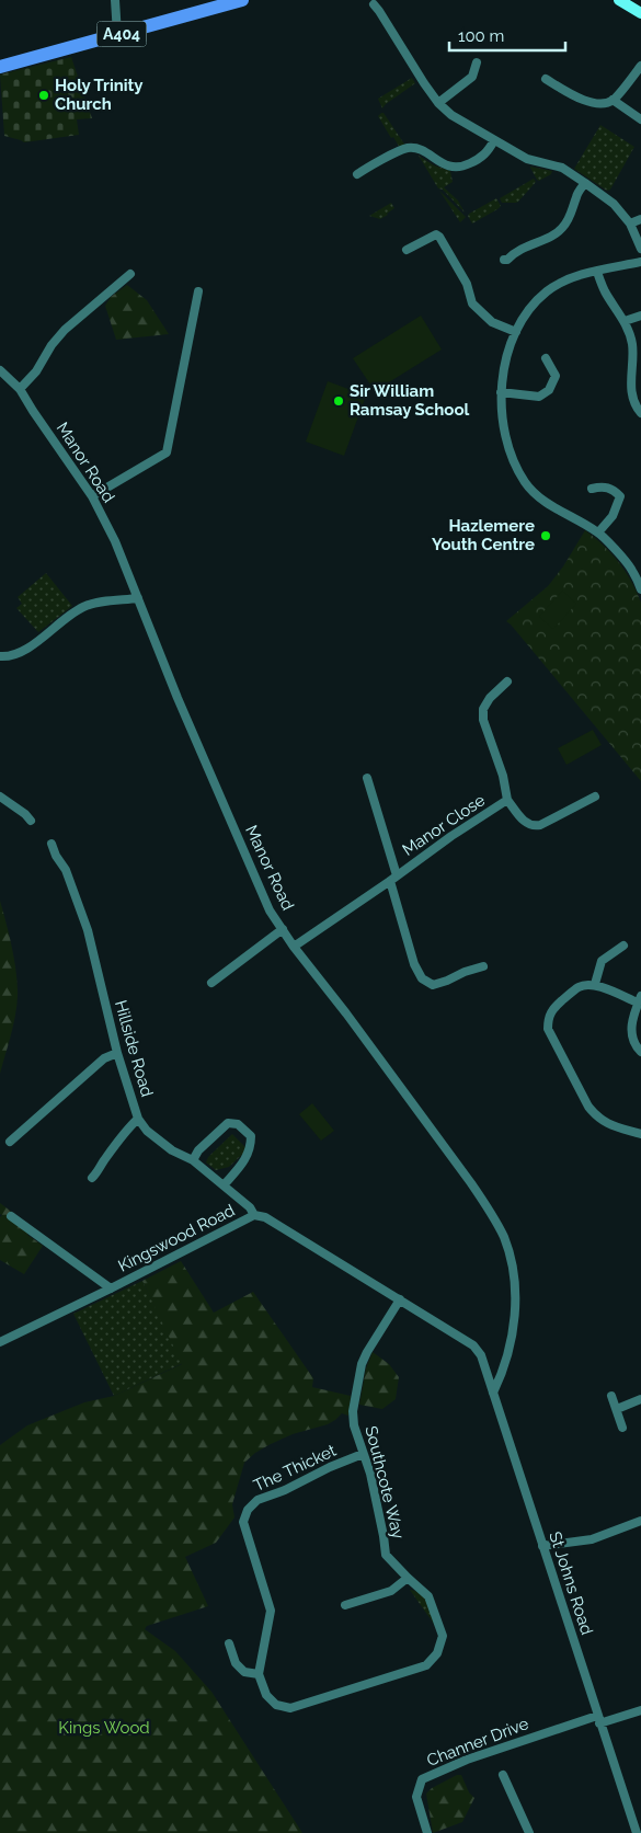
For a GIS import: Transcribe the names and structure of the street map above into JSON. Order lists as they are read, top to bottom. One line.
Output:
{"streets":{"main road":["A404"],"street":["Manor Road","Manor Close","Hillside Road","Kingswood Road","The Thicket","Southcote Way","St Johns Road","Channer Drive"]},"crossings":[["Manor Road","Manor Close"],["Manor Road","St Johns Road"],["Hillside Road","Kingswood Road"],["Kingswood Road","Southcote Way"],["Kingswood Road","St Johns Road"],["The Thicket","Southcote Way"],["St Johns Road","Channer Drive"]],"parks":["Kings Wood"],"places":["Holy Trinity Church","Sir William Ramsay School","Hazlemere Youth Centre"],"scale_bar":"100 m"}
